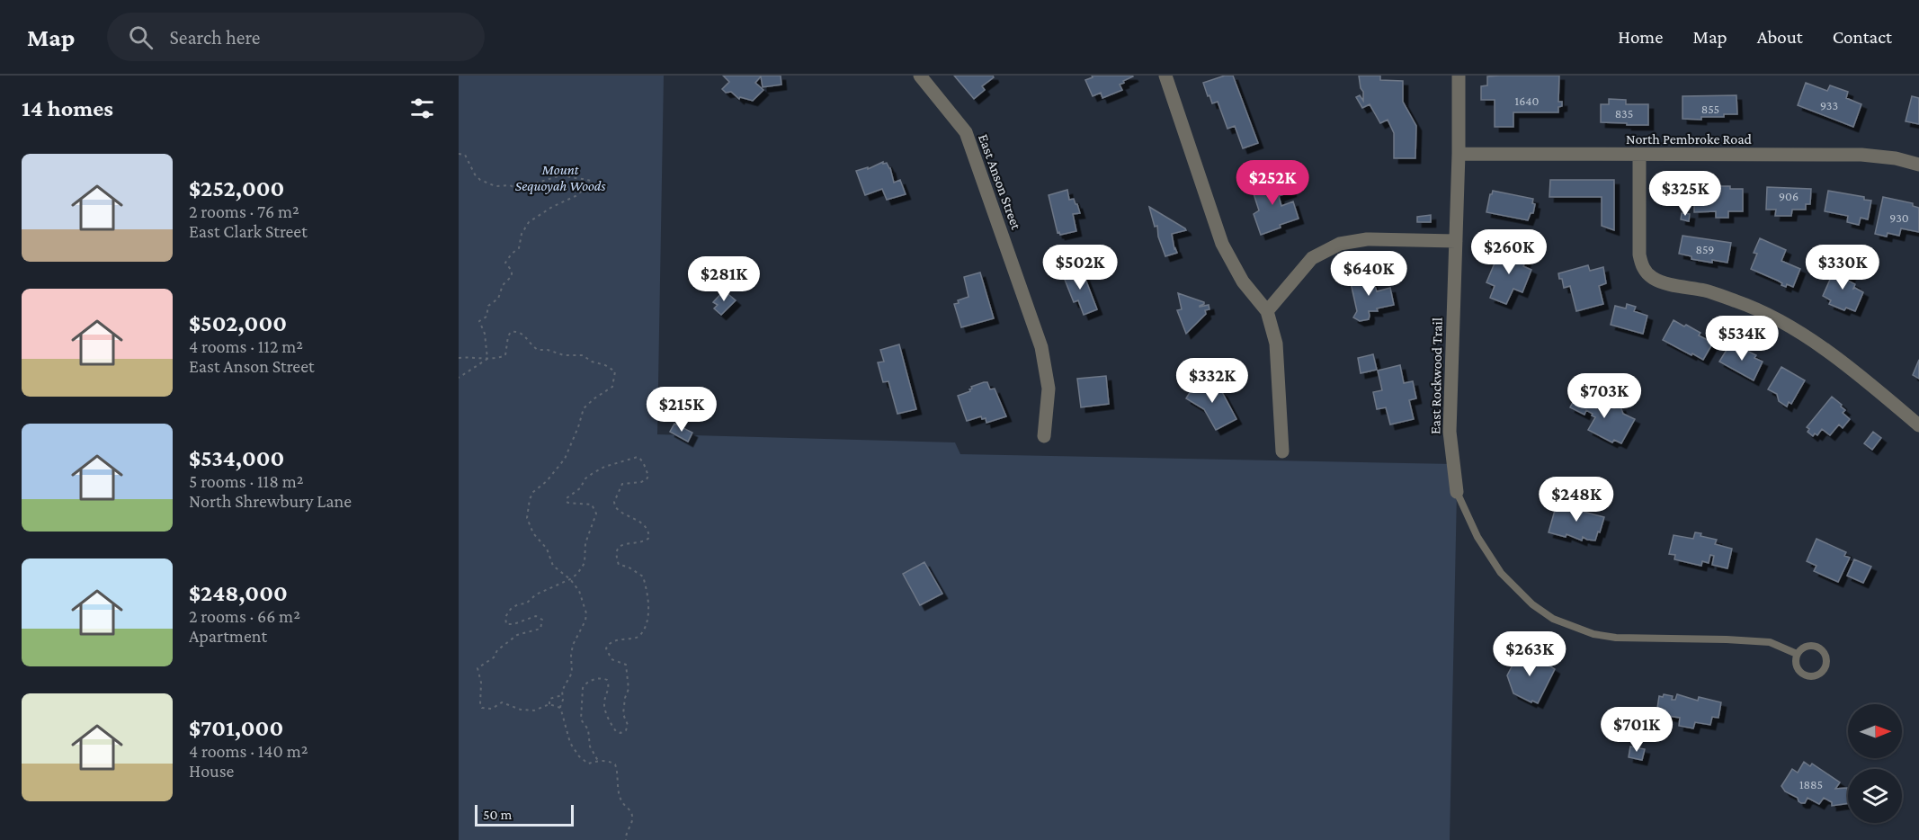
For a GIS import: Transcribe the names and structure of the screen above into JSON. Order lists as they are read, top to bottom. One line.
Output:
{"streets":{"street":["North Pembroke Road","East Anson Street","East Rockwood Trail"]},"crossings":[["North Pembroke Road","East Rockwood Trail"]],"parks":["Mount Sequoyah Woods"],"house_numbers":["1640","933","855","835","906","930","859","1885"],"scale_bar":"50 m","north":"right","page":{"header":"Map","search":"Search here","nav":["Home","Map","About","Contact"],"heading":"14 homes","list":[{"name":"$252,000","note":"2 rooms · 76 m² · East Clark Street"},{"name":"$502,000","note":"4 rooms · 112 m² · East Anson Street"},{"name":"$534,000","note":"5 rooms · 118 m² · North Shrewbury Lane"},{"name":"$248,000","note":"2 rooms · 66 m² · Apartment"},{"name":"$701,000","note":"4 rooms · 140 m² · House"}],"price":["$252K","$325K","$260K","$502K","$330K","$640K","$281K","$534K","$332K","$703K","$215K","$248K","$263K","$701K"],"scale":"50 m"}}
